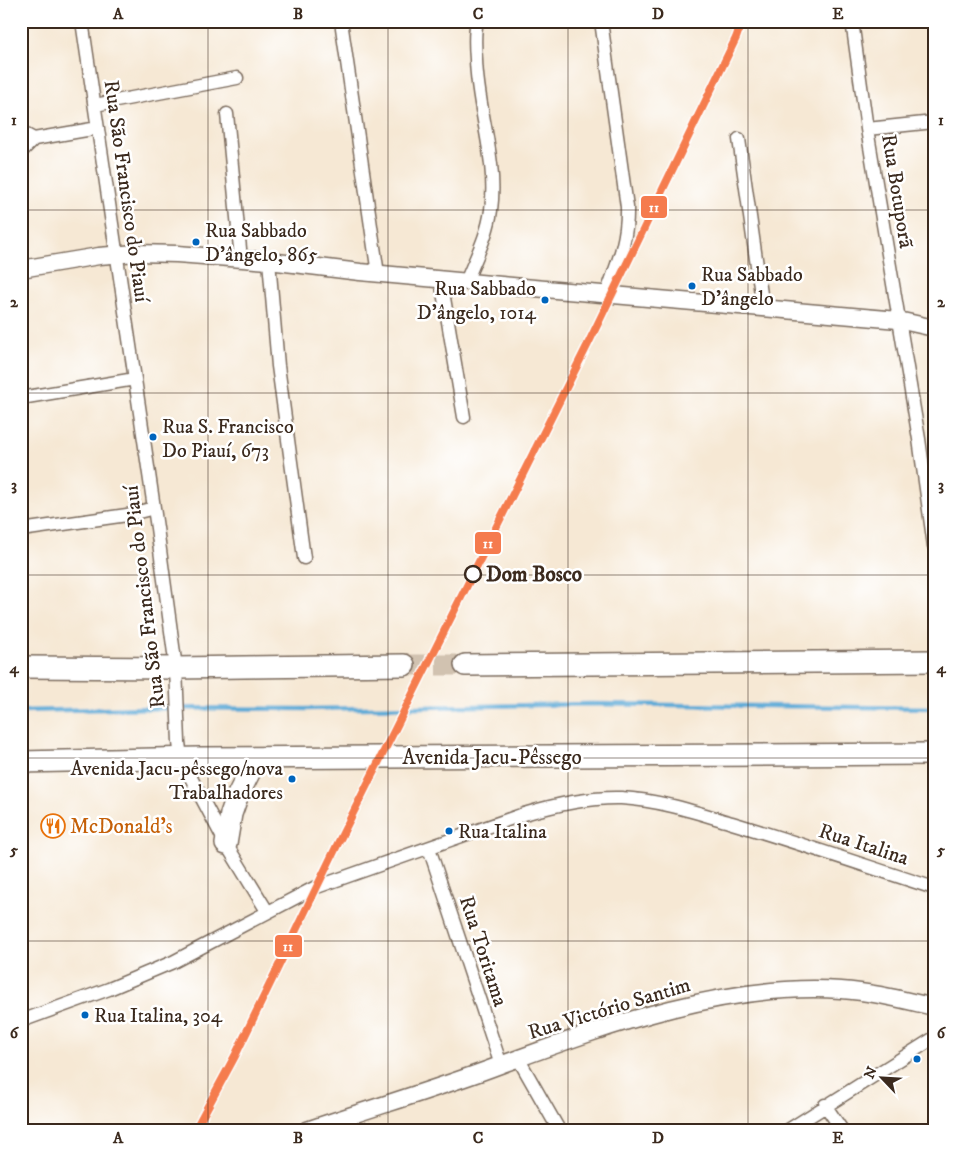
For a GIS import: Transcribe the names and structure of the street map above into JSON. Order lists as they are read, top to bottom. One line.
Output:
{"streets":{"highway":["Avenida Jacu-Pêssego"],"street":["Rua São Francisco do Piauí","Rua Botuporã","Rua Italina","Rua Toritama","Rua Victório Santim"]},"crossings":[["Rua São Francisco do Piauí","Avenida Jacu-Pêssego"],["Rua São Francisco do Piauí","Rua Italina"],["Rua Italina","Rua Toritama"],["Rua Toritama","Rua Victório Santim"]],"places":{"other":["Rua Sabbado D'ângelo, 865","Rua Sabbado D'ângelo","Rua Sabbado D'ângelo, 1014","Rua S. Francisco Do Piauí, 673","Dom Bosco","Avenida Jacu-pêssego/nova Trabalhadores","Rua Italina","Rua Italina, 304"],"restaurant":["McDonald's"]},"lines":["transit line 11"],"north":"top left","grid":{"columns":["A","B","C","D","E"],"rows":["1","2","3","4","5","6"]}}
